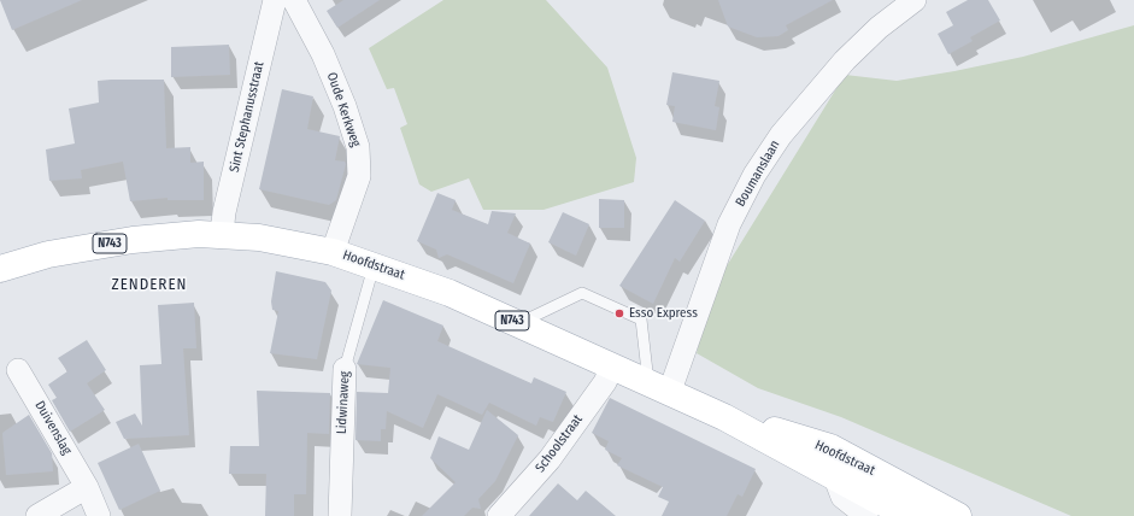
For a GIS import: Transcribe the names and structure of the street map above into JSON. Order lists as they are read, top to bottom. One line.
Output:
{"streets":{"main road":["N743","Hoofdstraat"],"street":["Oude Kerkweg","Sint Stephanusstraat","Boumanslaan","Lidwinaweg","Duivenslag","Schoolstraat"]},"crossings":[["Oude Kerkweg","Hoofdstraat"],["Sint Stephanusstraat","Hoofdstraat"],["Boumanslaan","Hoofdstraat"],["Hoofdstraat","Lidwinaweg"],["Hoofdstraat","Schoolstraat"]],"districts":["ZENDEREN"],"places":["Esso Express"]}
